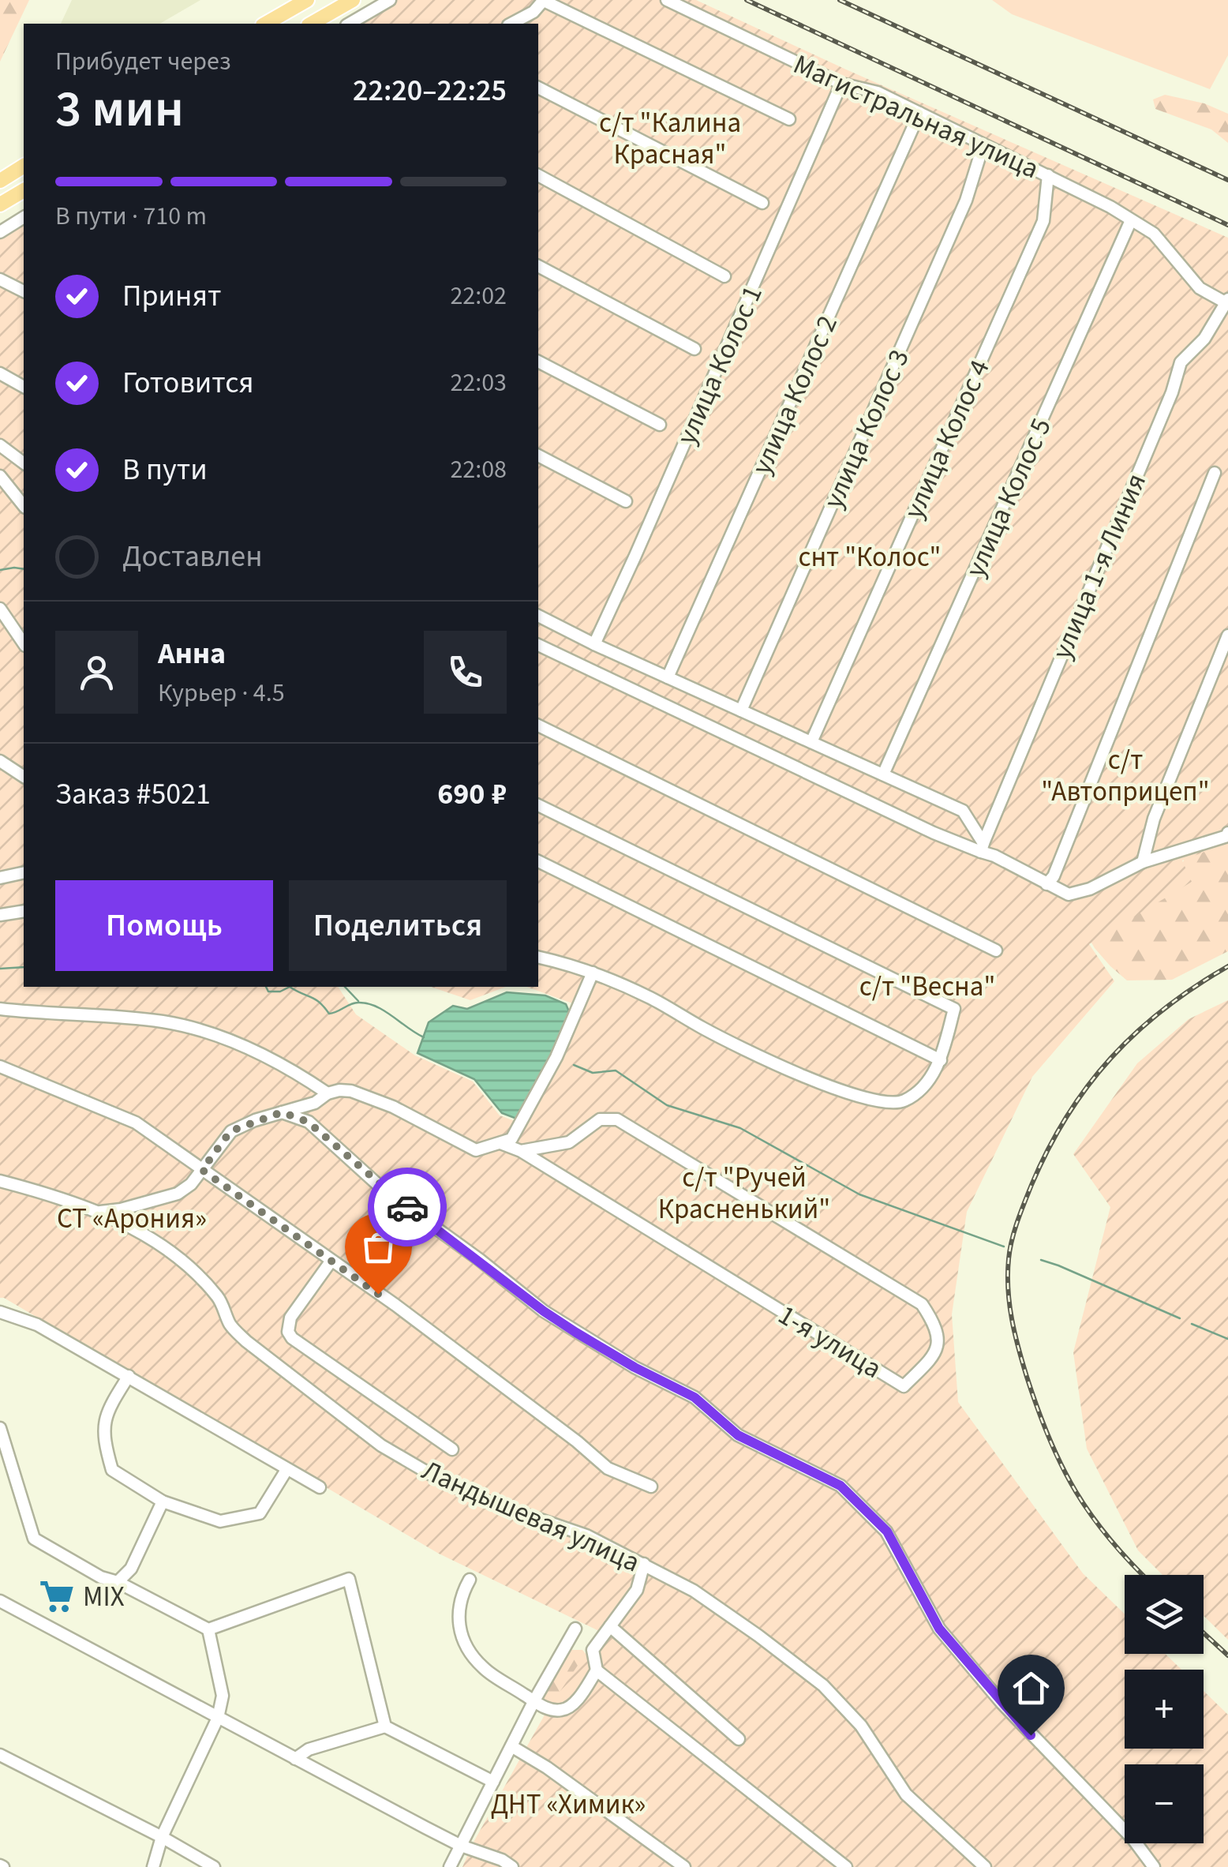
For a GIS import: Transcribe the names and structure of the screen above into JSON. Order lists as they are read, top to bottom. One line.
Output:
{"streets":{"street":["Магистральная улица","улица Колос 1","улица Колос 2","улица Колос 3","улица Колос 4","улица Колос 5","улица 1-я Линия","1-я улица","Ландышевая улица"]},"crossings":[["Магистральная улица","улица Колос 1"],["Магистральная улица","улица Колос 2"],["Магистральная улица","улица Колос 3"],["Магистральная улица","улица Колос 4"],["Магистральная улица","улица Колос 5"],["Магистральная улица","улица 1-я Линия"]],"parks":["с/т \"Калина Красная\"","снт \"Колос\"","с/т \"Автоприцеп\"","с/т \"Весна\"","с/т \"Ручей Красненький\"","СТ «Арония»","ДНТ «Химик»"],"places":{"supermarket":["MIX"]},"page":{"heading":["3 мин","Прибудет через","22:20–22:25"],"panel":["Анна","Курьер · 4.5","Заказ #5021","690 ₽"],"bar":"В пути · 710 m","list":[["Принят","22:02"],["Готовится","22:03"],["В пути","22:08"],"Доставлен"],"buttons":["Помощь","Поделиться"],"map_buttons":["+","−"]}}
